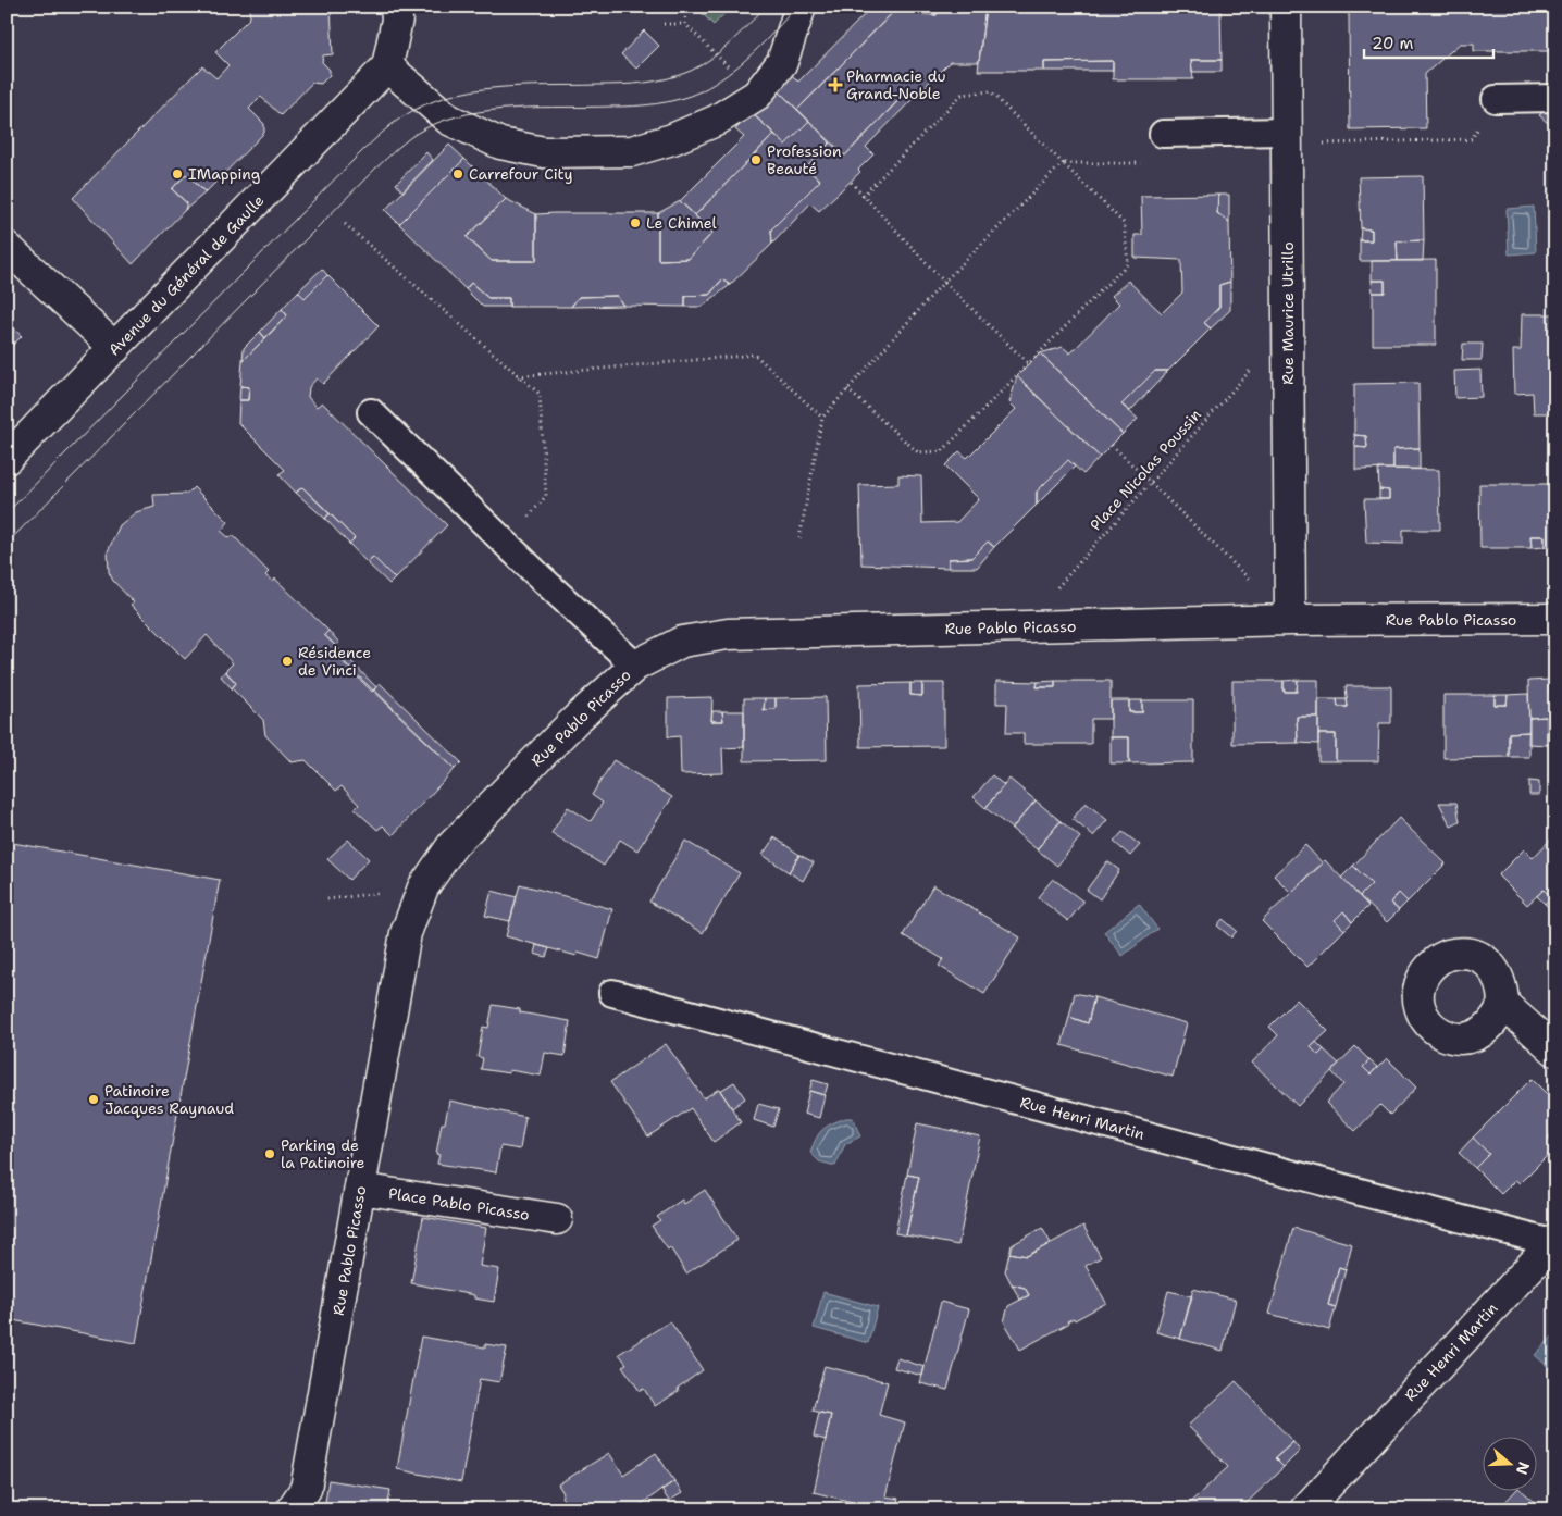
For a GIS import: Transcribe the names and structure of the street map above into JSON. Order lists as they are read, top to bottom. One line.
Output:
{"streets":{"street":["Avenue du Général de Gaulle","Rue Maurice Utrillo","Rue Pablo Picasso","Rue Henri Martin","Place Pablo Picasso"],"path":["Place Nicolas Poussin"]},"crossings":[["Rue Maurice Utrillo","Place Nicolas Poussin"],["Rue Maurice Utrillo","Rue Pablo Picasso"],["Place Nicolas Poussin","Rue Pablo Picasso"],["Rue Pablo Picasso","Place Pablo Picasso"]],"places":{"health":["Pharmacie du Grand-Noble"],"other":["Profession Beauté","IMapping","Carrefour City","Le Chimel","Résidence de Vinci","Patinoire Jacques Raynaud","Parking de la Patinoire"]},"scale_bar":"20 m","north":"right"}
